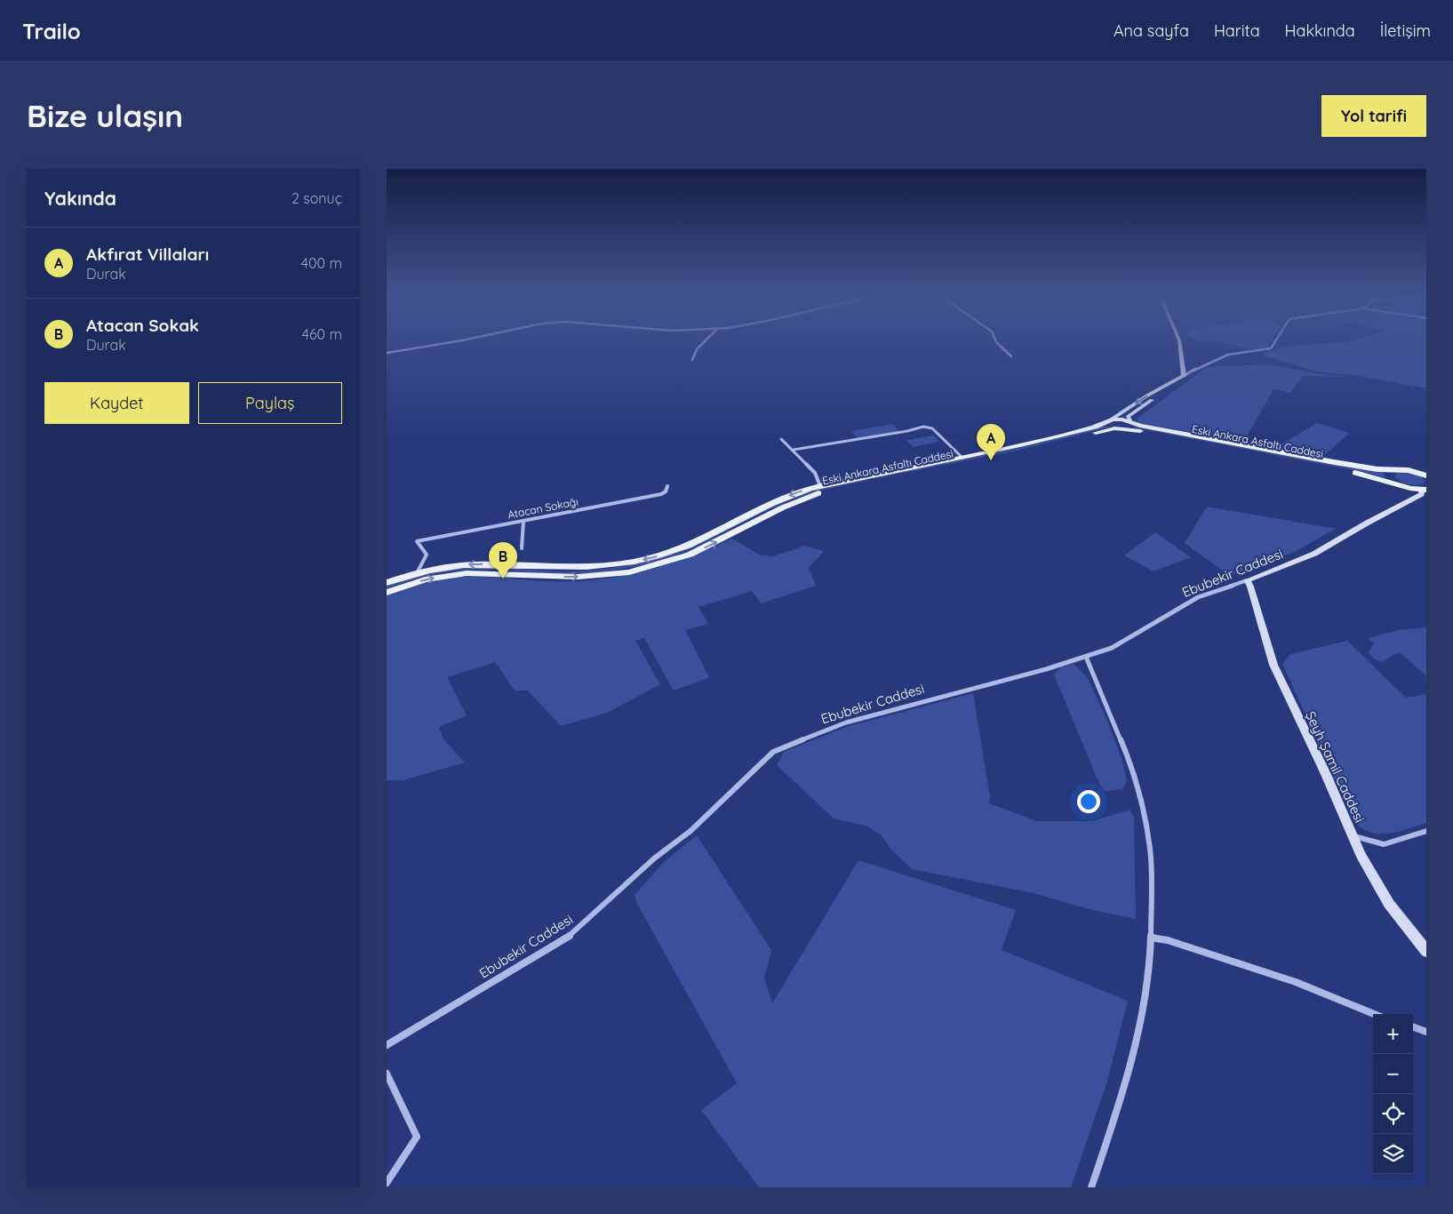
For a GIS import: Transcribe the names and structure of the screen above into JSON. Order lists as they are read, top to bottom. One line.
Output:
{"streets":{"main road":["Eski Ankara Asfaltı Caddesi"],"street":["Atacan Sokağı","Ebubekir Caddesi","Şeyh Şamil Caddesi"]},"crossings":[["Eski Ankara Asfaltı Caddesi","Atacan Sokağı"],["Eski Ankara Asfaltı Caddesi","Ebubekir Caddesi"],["Ebubekir Caddesi","Şeyh Şamil Caddesi"]],"page":{"header":"Trailo","nav":["Ana sayfa","Harita","Hakkında","İletişim"],"buttons":["Yol tarifi",["Kaydet","Paylaş"]],"title":"Bize ulaşın","heading":["Yakında","2 sonuç"],"list":[{"mark":"A","name":"Akfırat Villaları","note":"Durak","value":"400 m"},{"mark":"B","name":"Atacan Sokak","note":"Durak","value":"460 m"}],"pins":["A","B"],"map_buttons":["+","−"]}}
